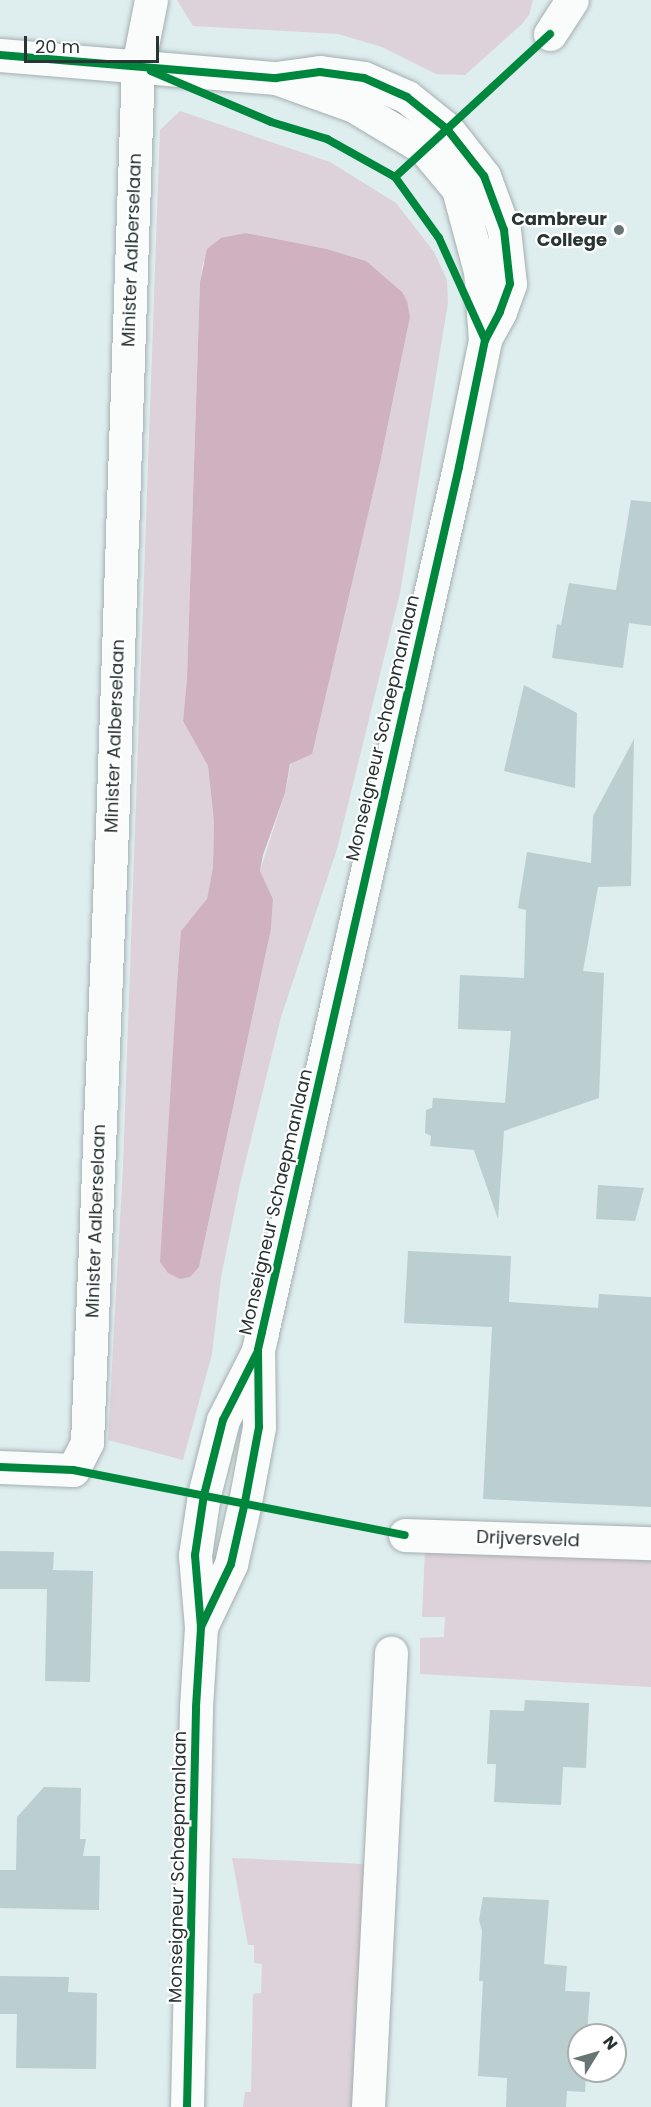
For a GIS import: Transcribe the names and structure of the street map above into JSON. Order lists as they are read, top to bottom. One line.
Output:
{"streets":{"main road":["Minister Aalberselaan","Monseigneur Schaepmanlaan","Drijversveld"]},"crossings":[["Minister Aalberselaan","Monseigneur Schaepmanlaan"]],"places":["Cambreur College"],"scale_bar":"20 m","north":"top right"}
